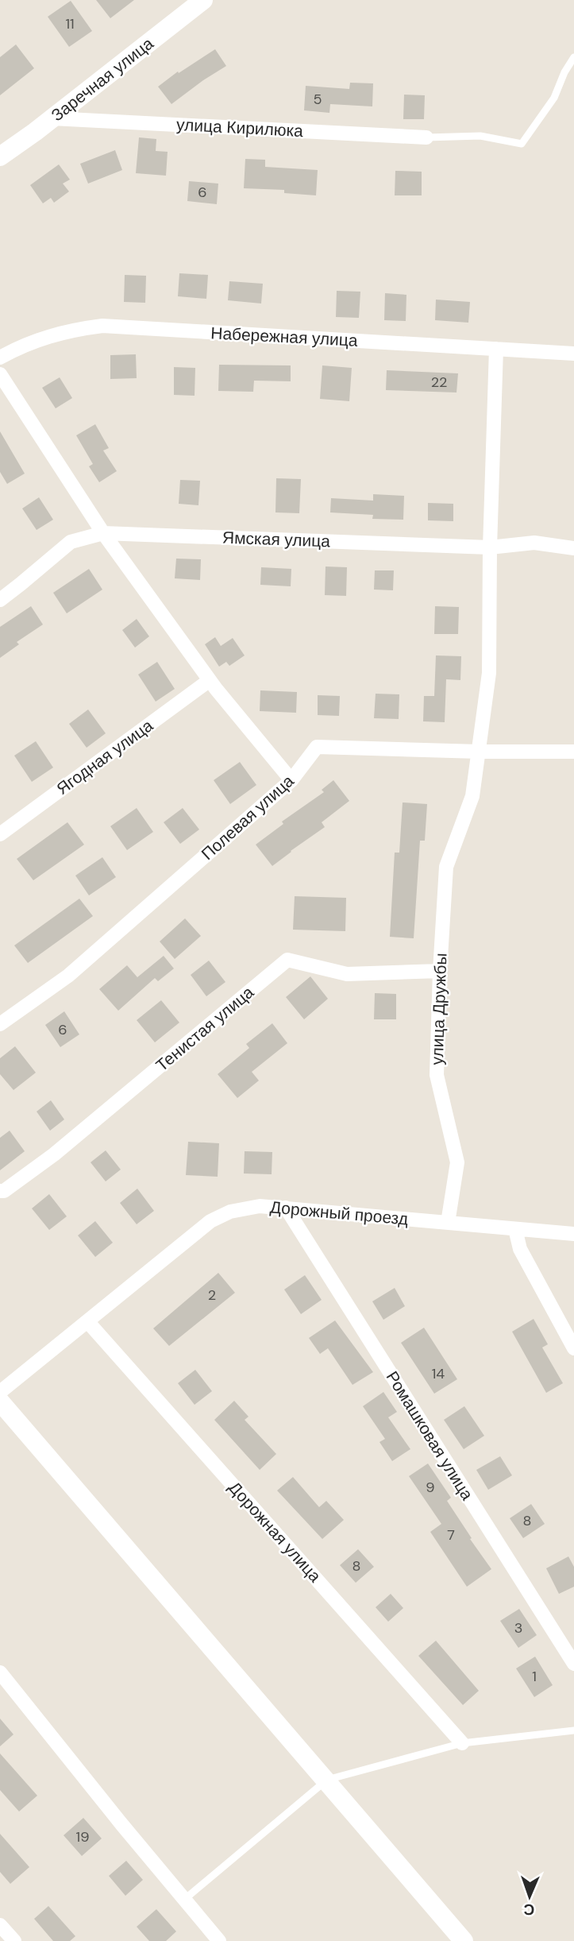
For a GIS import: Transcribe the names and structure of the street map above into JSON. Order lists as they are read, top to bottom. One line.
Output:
{"streets":{"main road":["Заречная улица"],"street":["улица Кирилюка","Набережная улица","Ямская улица","Ягодная улица","Полевая улица","улица Дружбы","Тенистая улица","Дорожный проезд","Ромашковая улица","Дорожная улица"]},"crossings":[["Заречная улица","улица Кирилюка"],["Набережная улица","улица Дружбы"],["Ямская улица","улица Дружбы"],["Полевая улица","улица Дружбы"],["улица Дружбы","Тенистая улица"],["улица Дружбы","Дорожный проезд"],["Дорожный проезд","Ромашковая улица"],["Дорожный проезд","Дорожная улица"]],"house_numbers":["11","5","6","22","6","2","14","9","8","7","8","3","1","19"],"north":"bottom"}
